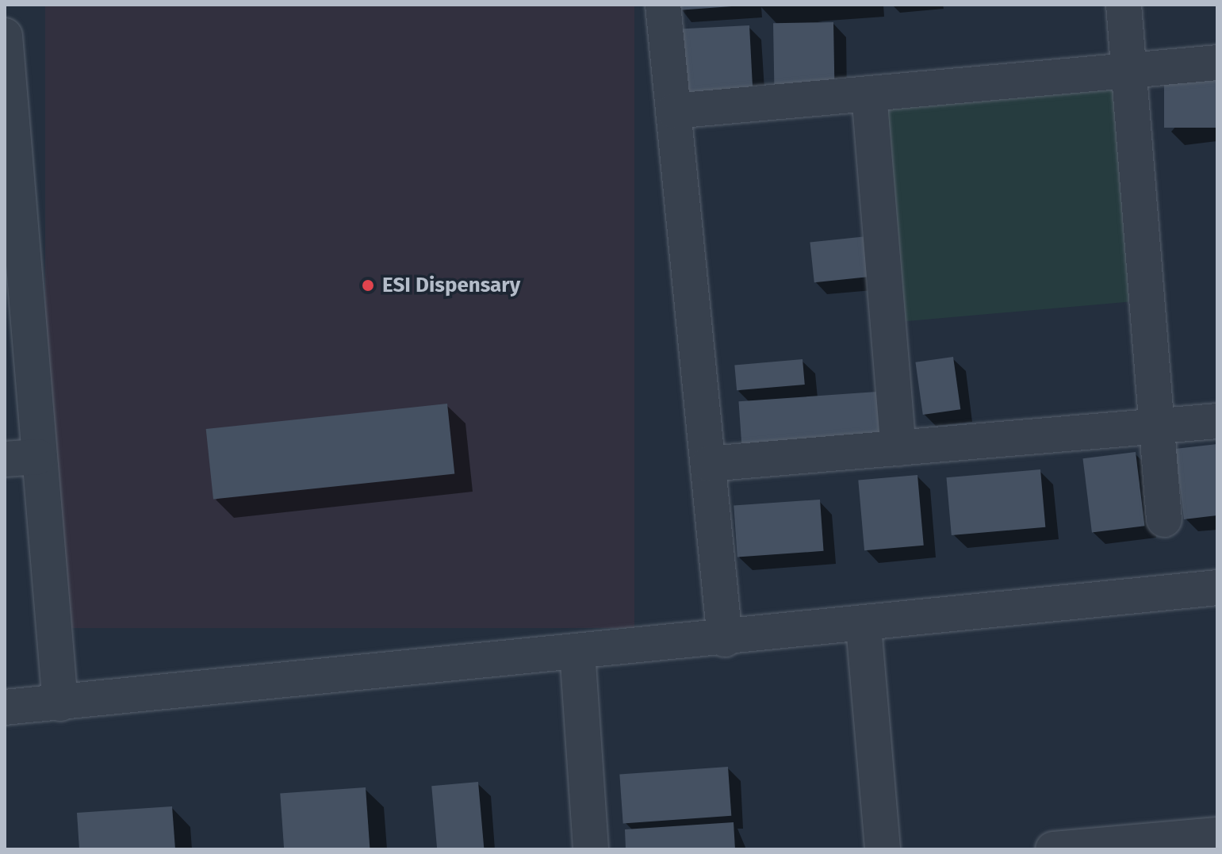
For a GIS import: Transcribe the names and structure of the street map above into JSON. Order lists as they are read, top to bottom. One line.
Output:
{"places":["ESI Dispensary"]}
